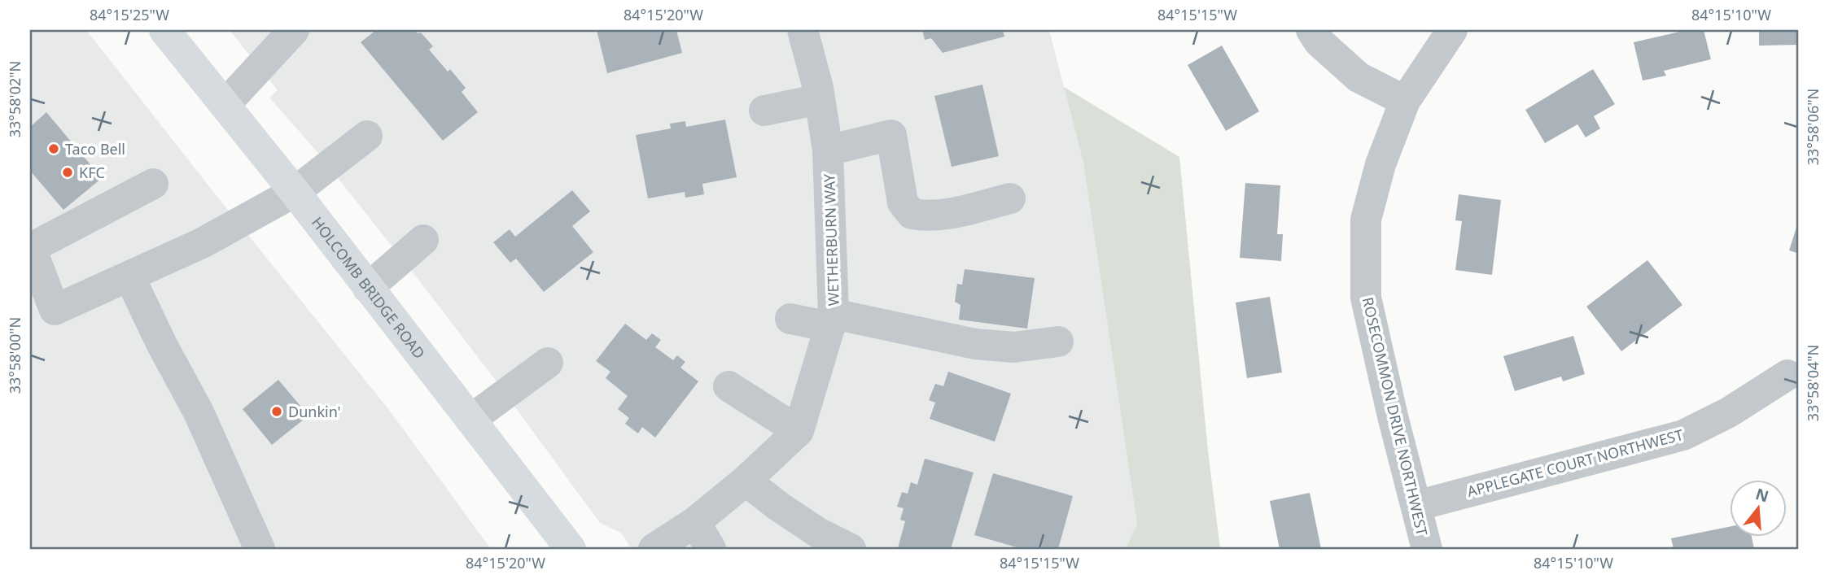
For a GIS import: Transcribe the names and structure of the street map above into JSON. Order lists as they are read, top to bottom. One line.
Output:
{"streets":{"main road":["HOLCOMB BRIDGE ROAD"],"street":["WETHERBURN WAY","ROSECOMMON DRIVE NORTHWEST","APPLEGATE COURT NORTHWEST"]},"crossings":[["ROSECOMMON DRIVE NORTHWEST","APPLEGATE COURT NORTHWEST"]],"places":["Taco Bell","KFC","Dunkin'"],"north":"top","coordinates":["84°15'25\"W","84°15'20\"W","84°15'15\"W","84°15'10\"W","33°58'02\"N","33°58'06\"N","33°58'00\"N","33°58'04\"N"]}
